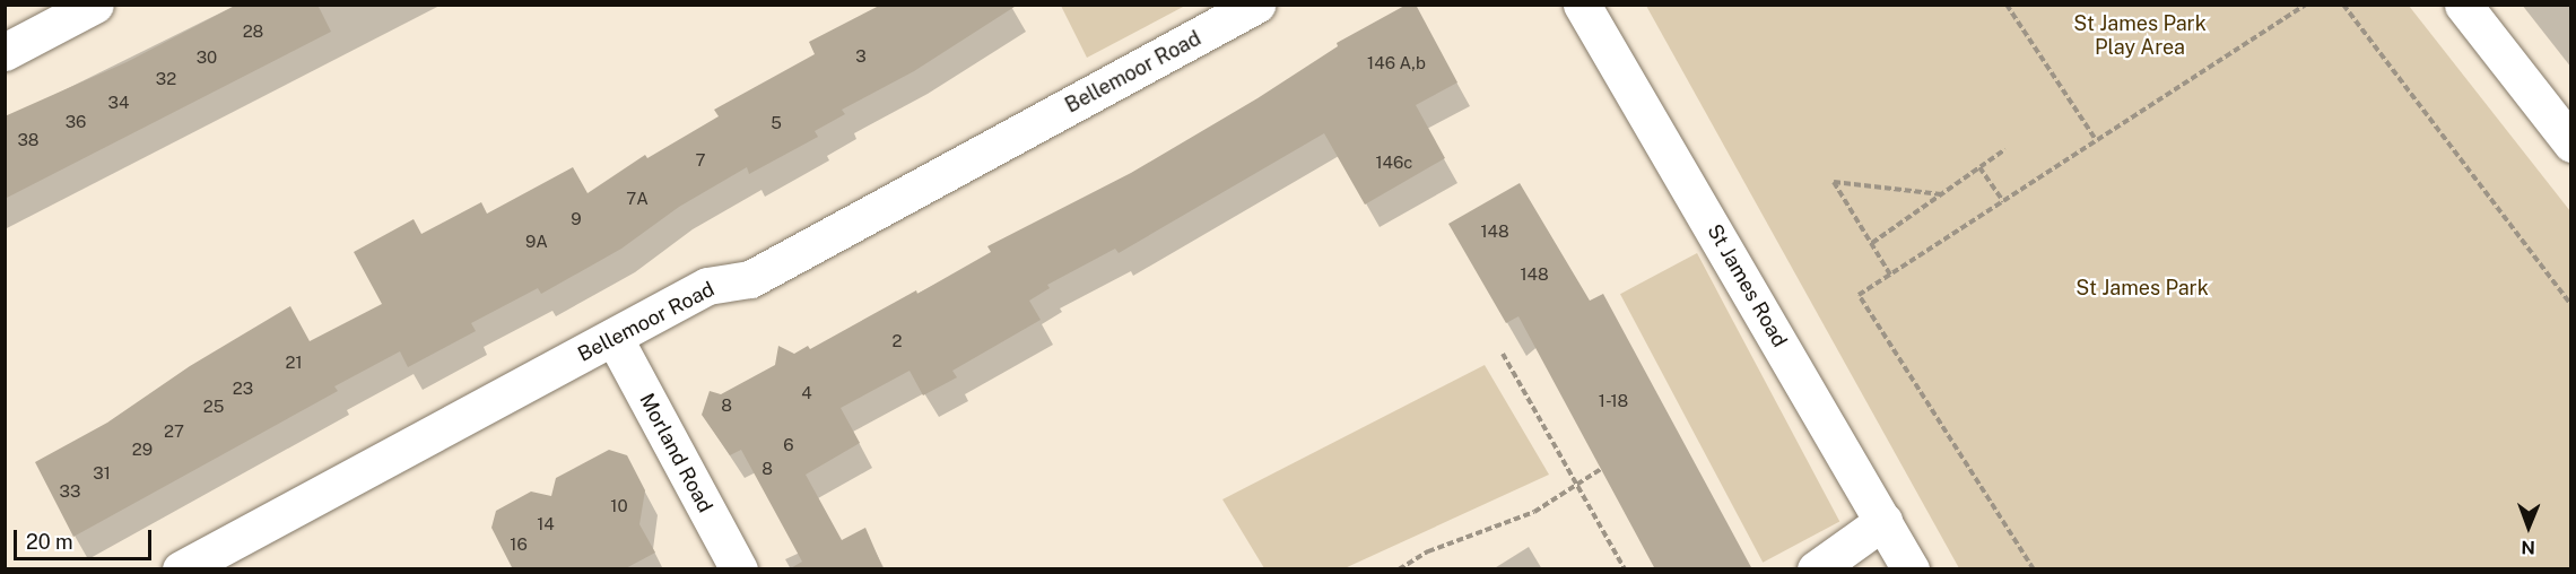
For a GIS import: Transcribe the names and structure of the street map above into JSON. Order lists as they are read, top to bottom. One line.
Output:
{"streets":{"street":["Bellemoor Road","St James Road","Morland Road"]},"crossings":[["Bellemoor Road","Morland Road"]],"parks":["St James Park Play Area","St James Park"],"house_numbers":["28","3","30","146 A,b","32","34","36","5","38","7","146c","7A","9","148","9A","148","2","21","23","4","1-18","8","25","27","6","29","8","31","33","10","14","16"],"scale_bar":"20 m","north":"bottom"}
